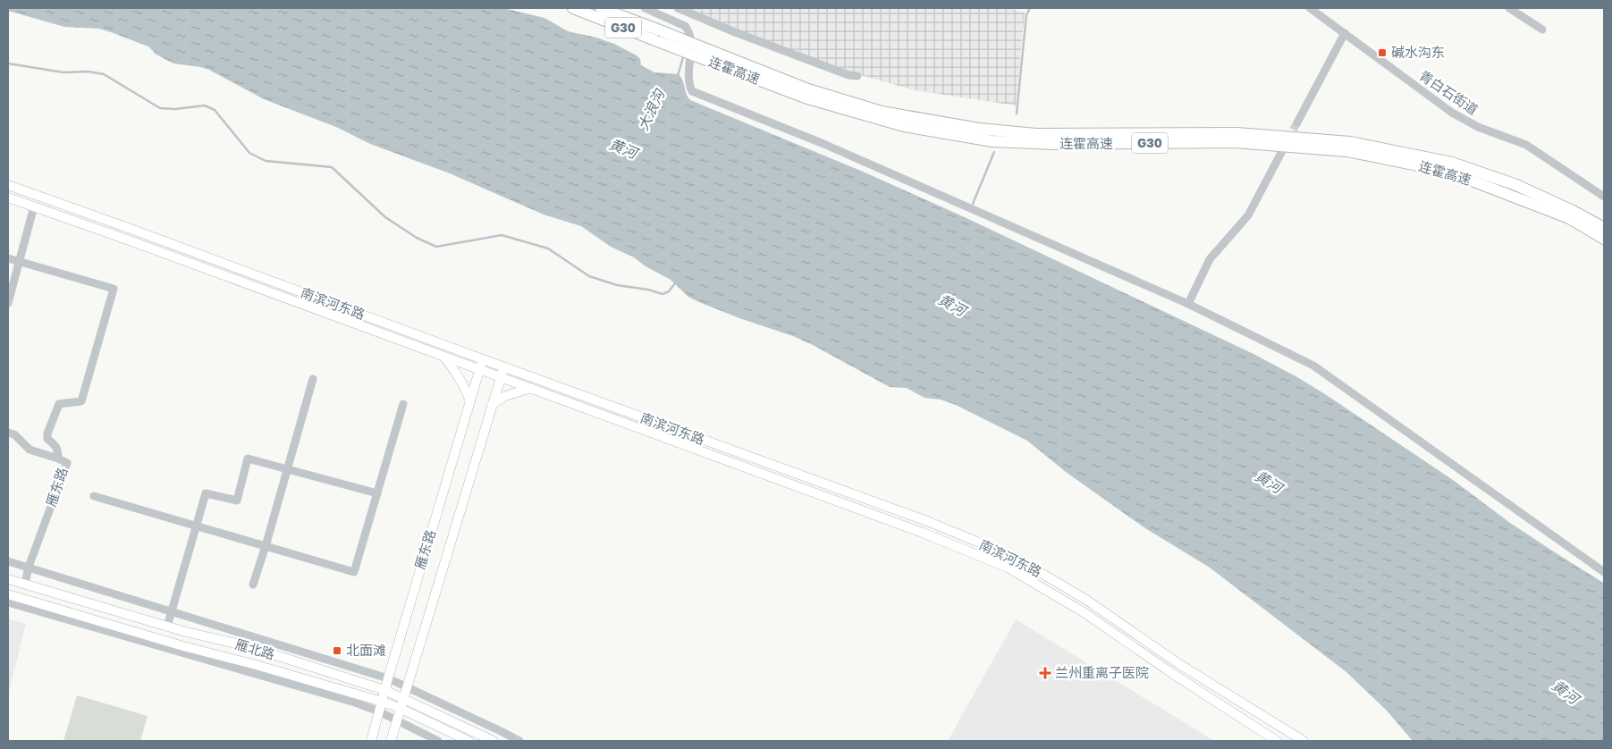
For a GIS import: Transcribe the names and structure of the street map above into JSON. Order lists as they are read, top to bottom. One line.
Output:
{"streets":{"highway":["G30","连霍高速"],"main road":["南滨河东路","雁东路","雁北路"],"street":["青白石街道"]},"crossings":[["南滨河东路","雁东路"],["雁东路","雁北路"]],"water":["大浪沟","黄河"],"places":{"transit":["碱水沟东","北面滩"],"health":["兰州重离子医院"]}}
